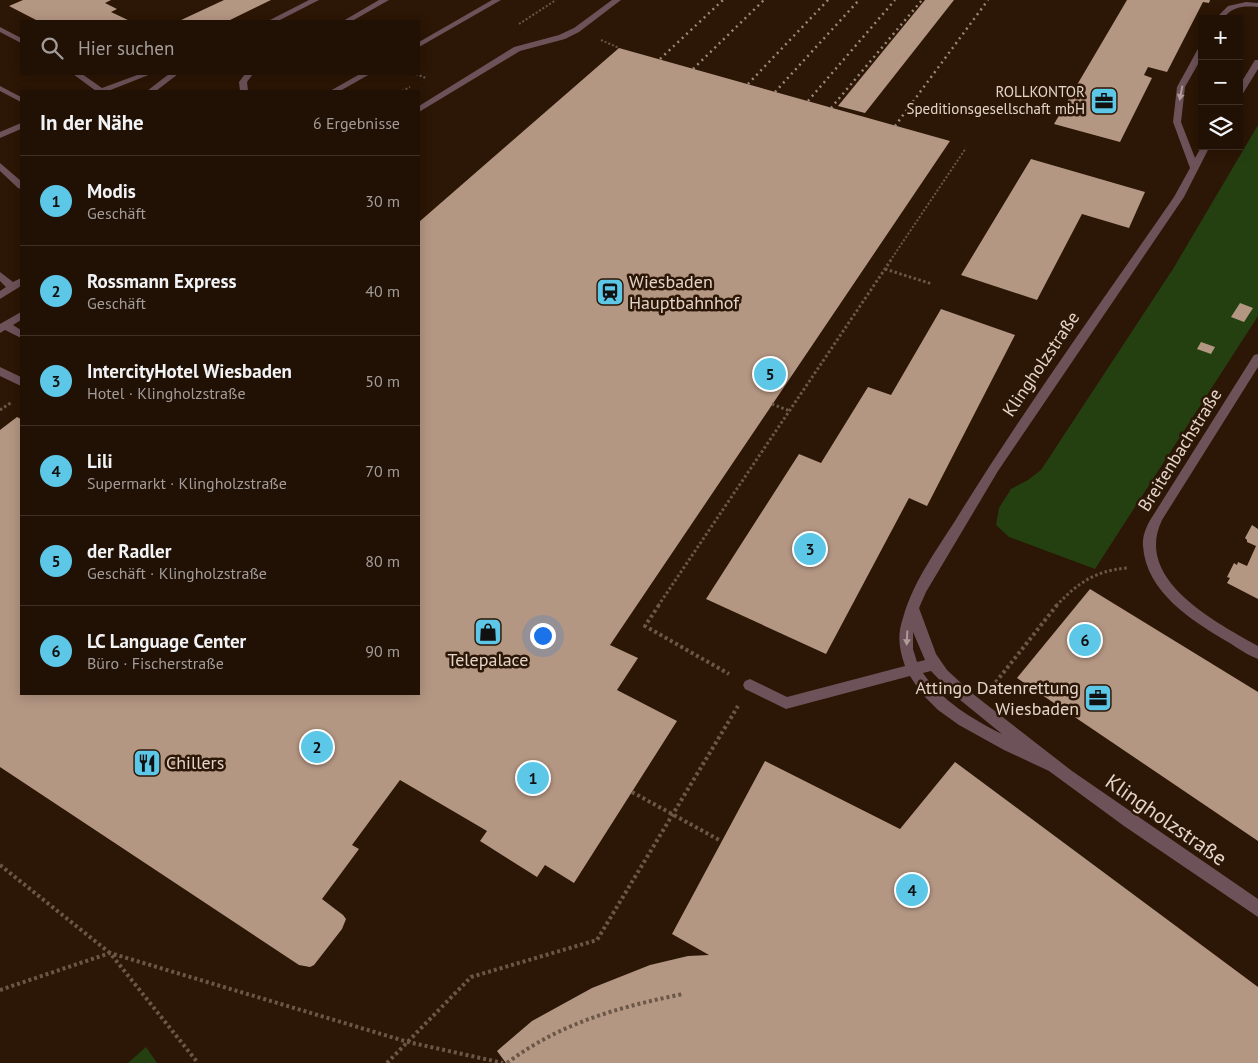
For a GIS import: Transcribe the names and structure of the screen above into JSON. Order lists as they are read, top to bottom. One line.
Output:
{"streets":{"street":["Klingholzstraße","Breitenbachstraße"]},"places":{"office":["ROLLKONTOR Speditionsgesellschaft mbH","Attingo Datenrettung Wiesbaden"],"station":["Wiesbaden Hauptbahnhof"],"shop":["Telepalace"],"restaurant":["Chillers"]},"page":{"map_buttons":["+","−"],"search":"Hier suchen","heading":["In der Nähe","6 Ergebnisse"],"list":[{"mark":"1","name":"Modis","note":"Geschäft","value":"30 m"},{"mark":"2","name":"Rossmann Express","note":"Geschäft","value":"40 m"},{"mark":"3","name":"IntercityHotel Wiesbaden","note":"Hotel · Klingholzstraße","value":"50 m"},{"mark":"4","name":"Lili","note":"Supermarkt · Klingholzstraße","value":"70 m"},{"mark":"5","name":"der Radler","note":"Geschäft · Klingholzstraße","value":"80 m"},{"mark":"6","name":"LC Language Center","note":"Büro · Fischerstraße","value":"90 m"}],"pins":["5","3","6","2","1","4"]}}
